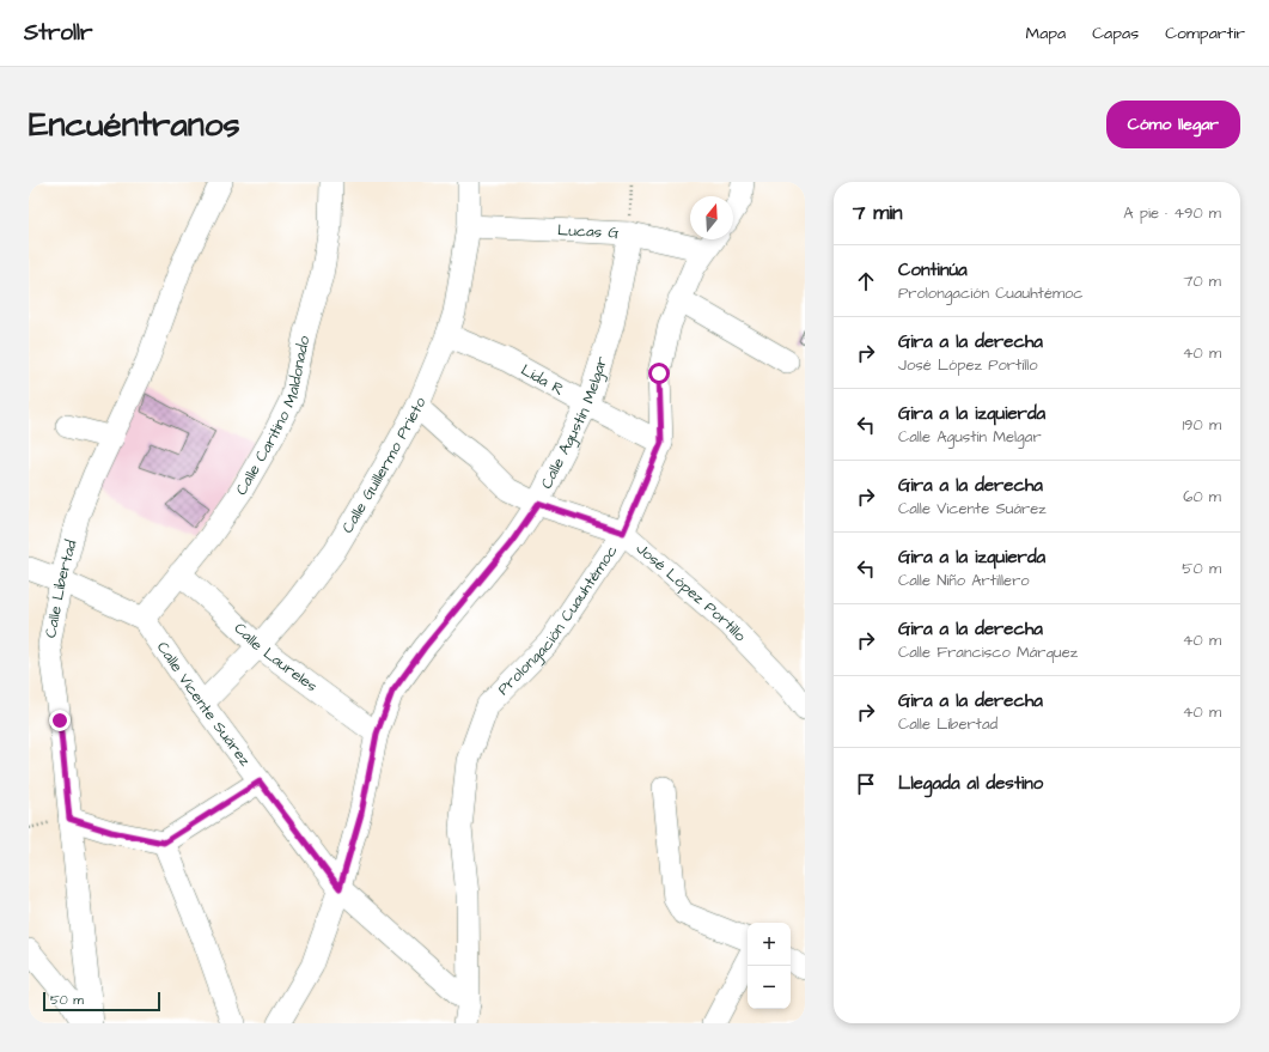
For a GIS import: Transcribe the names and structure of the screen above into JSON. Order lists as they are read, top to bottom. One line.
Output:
{"streets":{"street":["Lucas G","Lida R","Calle Caritino Maldonado","Calle Agustín Melgar","Calle Guillermo Prieto","Calle Libertad","José López Portillo","Prolongación Cuauhtémoc","Calle Laureles","Calle Vicente Suárez"]},"crossings":[["Lucas G","Calle Agustín Melgar"],["Lucas G","Calle Guillermo Prieto"],["Lucas G","Prolongación Cuauhtémoc"],["Lida R","Calle Agustín Melgar"],["Lida R","Calle Guillermo Prieto"],["Lida R","Prolongación Cuauhtémoc"],["Calle Caritino Maldonado","Calle Laureles"],["Calle Caritino Maldonado","Calle Vicente Suárez"],["Calle Agustín Melgar","José López Portillo"],["Calle Agustín Melgar","Calle Laureles"],["Calle Agustín Melgar","Calle Vicente Suárez"],["Calle Guillermo Prieto","José López Portillo"],["Calle Guillermo Prieto","Calle Laureles"],["Calle Guillermo Prieto","Calle Vicente Suárez"],["José López Portillo","Prolongación Cuauhtémoc"],["Prolongación Cuauhtémoc","Calle Vicente Suárez"]],"scale_bar":"50 m","north":"top","page":{"header":"Strollr","nav":["Mapa","Capas","Compartir"],"buttons":"Cómo llegar","title":"Encuéntranos","heading":["7 min","A pie · 490 m"],"list":[["Continúa","Prolongación Cuauhtémoc","70 m"],["Gira a la derecha","José López Portillo","40 m"],["Gira a la izquierda","Calle Agustín Melgar","190 m"],["Gira a la derecha","Calle Vicente Suárez","60 m"],["Gira a la izquierda","Calle Niño Artillero","50 m"],["Gira a la derecha","Calle Francisco Márquez","40 m"],["Gira a la derecha","Calle Libertad","40 m"],"Llegada al destino"],"map_buttons":["+","−"],"scale":"50 m"}}
